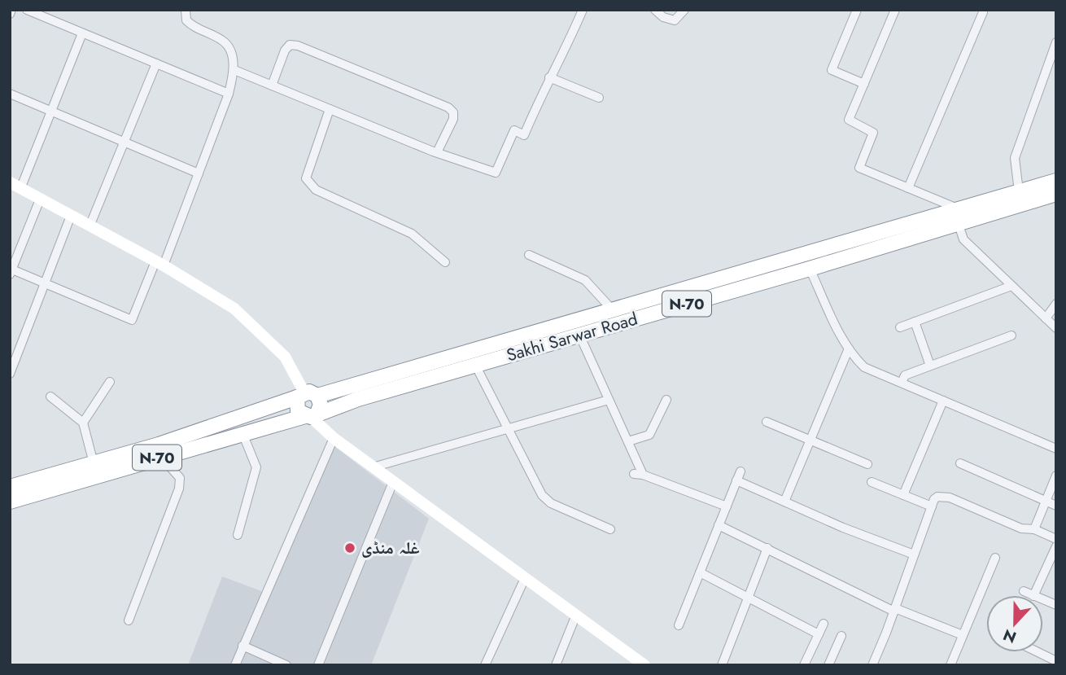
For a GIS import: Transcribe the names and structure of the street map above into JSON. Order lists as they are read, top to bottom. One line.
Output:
{"streets":{"highway":["N-70","Sakhi Sarwar Road"]},"crossings":[["N-70","Sakhi Sarwar Road"]],"places":["غلہ منڈی"],"north":"bottom"}
